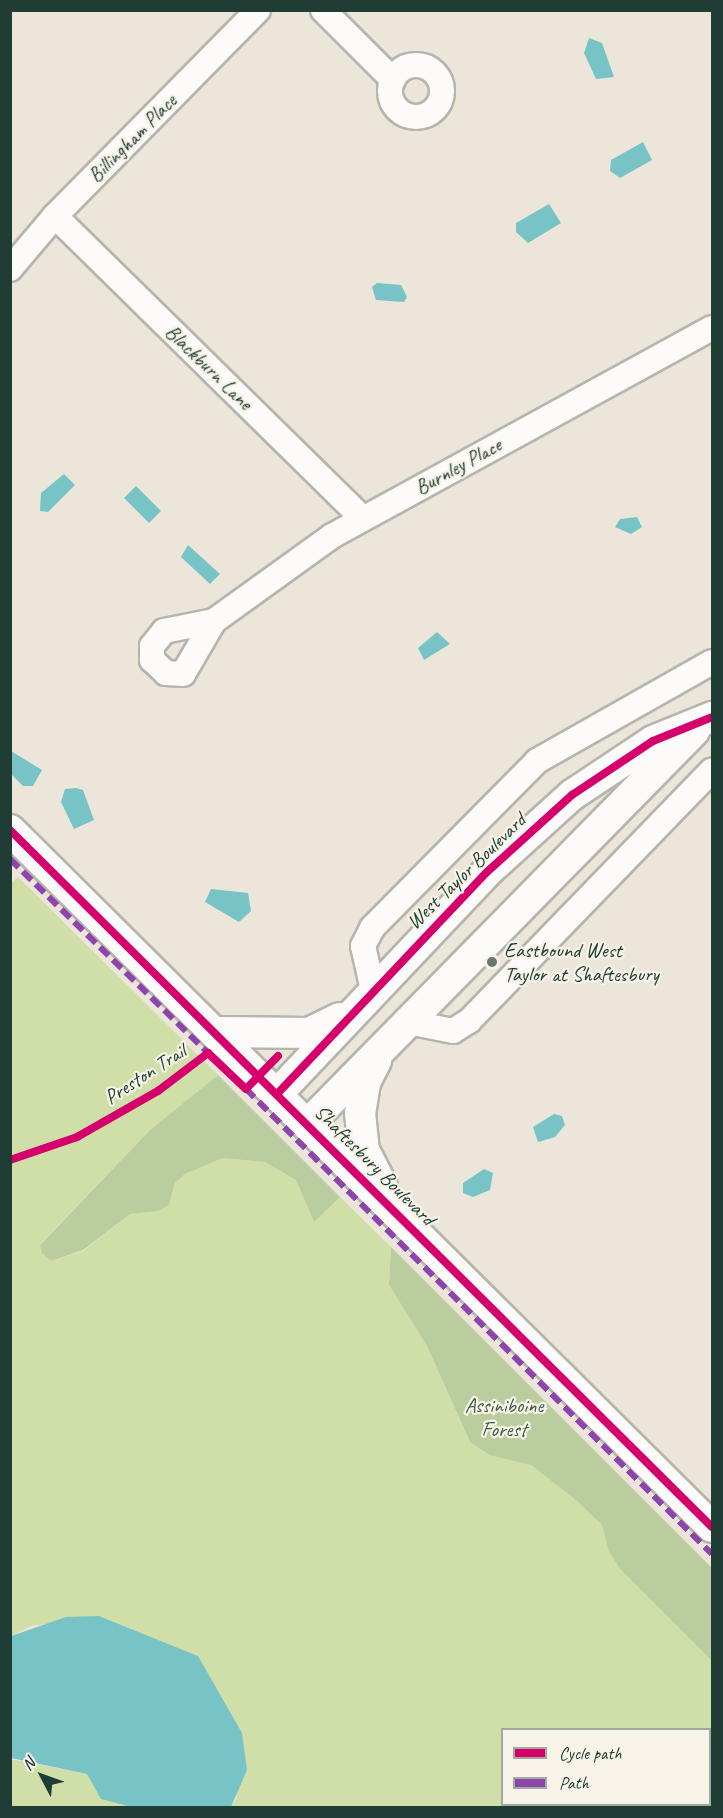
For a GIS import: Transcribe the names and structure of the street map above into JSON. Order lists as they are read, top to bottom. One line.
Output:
{"streets":{"street":["Billingham Place","Blackburn Lane","Burnley Place","West Taylor Boulevard","Shaftesbury Boulevard"],"cycle path":["Preston Trail"]},"crossings":[["Billingham Place","Blackburn Lane"],["Blackburn Lane","Burnley Place"],["West Taylor Boulevard","Shaftesbury Boulevard"]],"parks":["Assiniboine Forest"],"places":["Eastbound West Taylor at Shaftesbury"],"legend":["Cycle path","Path"],"north":"top left"}
